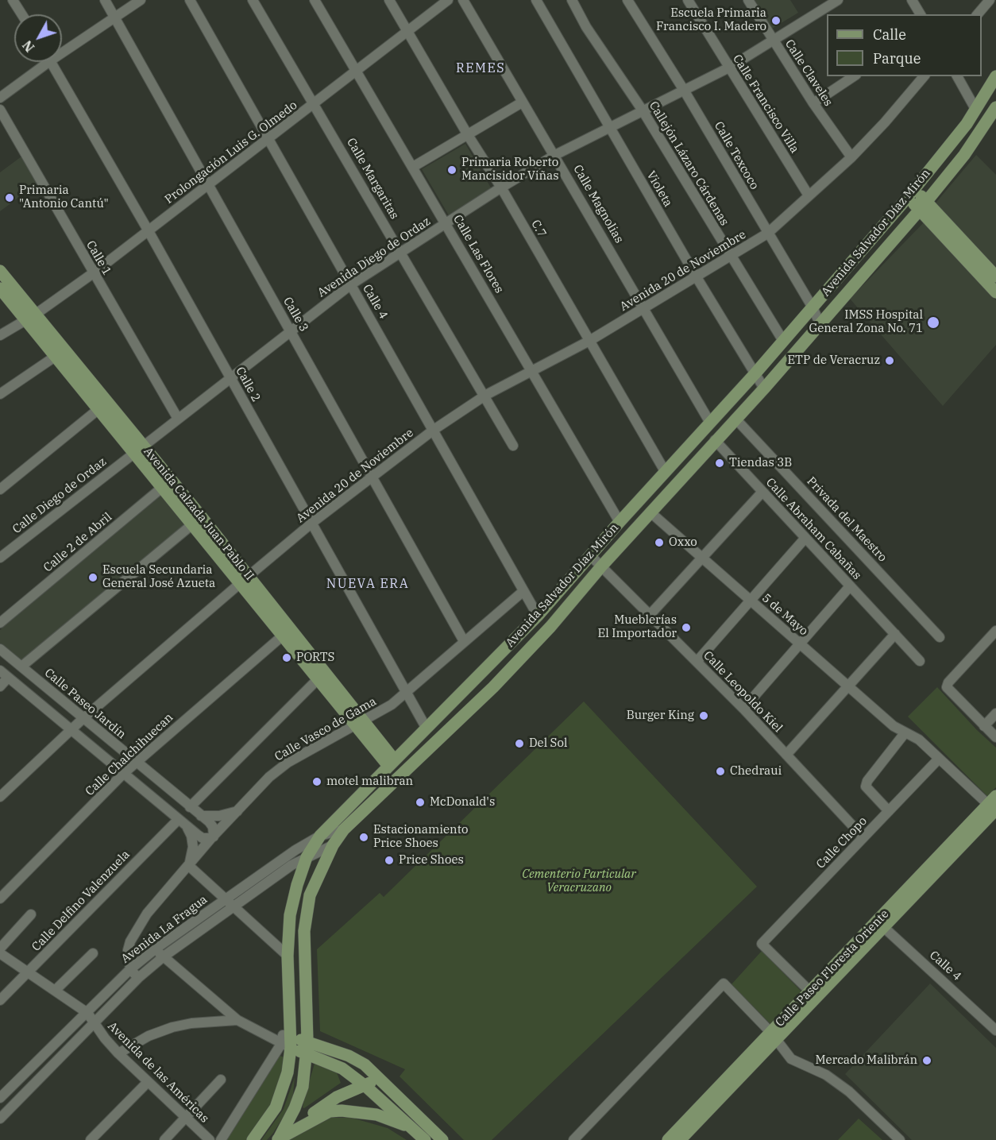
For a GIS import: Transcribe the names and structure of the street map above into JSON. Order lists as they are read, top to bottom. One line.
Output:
{"streets":{"main road":["Avenida Salvador Díaz Mirón","Avenida Calzada Juan Pablo II","Calle Paseo Floresta Oriente"],"street":["Calle Claveles","Calle Francisco Villa","Prolongación Luis G. Olmedo","Calle Texcoco","Callejón Lázaro Cárdenas","Calle Margaritas","Violeta","Calle Magnolias","C.7","Calle Las Flores","Avenida Diego de Ordaz","Calle 1","Avenida 20 de Noviembre","Calle 4","Calle 3","Calle 2","Calle Diego de Ordaz","Privada del Maestro","Calle Abraham Cabañas","Calle 2 de Abril","5 de Mayo","Calle Leopoldo Kiel","Calle Paseo Jardín","Calle Vasco de Gama","Calle Chalchihuecan","Calle Chopo","Calle Delfino Valenzuela","Avenida La Fragua","Avenida de las Américas"]},"crossings":[["Calle Claveles","Avenida Diego de Ordaz"],["Calle Claveles","Avenida 20 de Noviembre"],["Calle Francisco Villa","Avenida Diego de Ordaz"],["Calle Francisco Villa","Avenida 20 de Noviembre"],["Prolongación Luis G. Olmedo","Calle Margaritas"],["Prolongación Luis G. Olmedo","C.7"],["Prolongación Luis G. Olmedo","Calle Las Flores"],["Prolongación Luis G. Olmedo","Calle 1"],["Prolongación Luis G. Olmedo","Calle 4"],["Prolongación Luis G. Olmedo","Calle 3"],["Prolongación Luis G. Olmedo","Calle 2"],["Prolongación Luis G. Olmedo","Avenida Calzada Juan Pablo II"],["Calle Texcoco","Avenida Salvador Díaz Mirón"],["Calle Texcoco","Avenida Diego de Ordaz"],["Calle Texcoco","Avenida 20 de Noviembre"],["Callejón Lázaro Cárdenas","Avenida Salvador Díaz Mirón"],["Callejón Lázaro Cárdenas","Avenida Diego de Ordaz"],["Callejón Lázaro Cárdenas","Avenida 20 de Noviembre"],["Calle Margaritas","Avenida Diego de Ordaz"],["Calle Margaritas","Avenida 20 de Noviembre"],["Violeta","Avenida Salvador Díaz Mirón"],["Violeta","Avenida Diego de Ordaz"],["Violeta","Avenida 20 de Noviembre"],["Calle Magnolias","Avenida Salvador Díaz Mirón"],["Calle Magnolias","Avenida Diego de Ordaz"],["Calle Magnolias","Avenida 20 de Noviembre"],["C.7","Avenida Salvador Díaz Mirón"],["C.7","Avenida Diego de Ordaz"],["C.7","Avenida 20 de Noviembre"],["Avenida Salvador Díaz Mirón","Calle Las Flores"],["Avenida Salvador Díaz Mirón","Calle 4"],["Avenida Salvador Díaz Mirón","Calle 2"],["Avenida Salvador Díaz Mirón","Avenida Calzada Juan Pablo II"],["Avenida Salvador Díaz Mirón","Privada del Maestro"],["Avenida Salvador Díaz Mirón","Calle Abraham Cabañas"],["Avenida Salvador Díaz Mirón","5 de Mayo"],["Avenida Salvador Díaz Mirón","Calle Leopoldo Kiel"],["Avenida Salvador Díaz Mirón","Avenida La Fragua"],["Calle Las Flores","Avenida Diego de Ordaz"],["Calle Las Flores","Avenida 20 de Noviembre"],["Avenida Diego de Ordaz","Calle 1"],["Avenida Diego de Ordaz","Calle 4"],["Avenida Diego de Ordaz","Calle 3"],["Avenida Diego de Ordaz","Calle 2"],["Avenida Diego de Ordaz","Calle Diego de Ordaz"],["Avenida Diego de Ordaz","Avenida Calzada Juan Pablo II"],["Avenida 20 de Noviembre","Calle 4"],["Avenida 20 de Noviembre","Calle 3"],["Avenida 20 de Noviembre","Calle 2"],["Avenida 20 de Noviembre","Avenida Calzada Juan Pablo II"],["Avenida 20 de Noviembre","Calle Paseo Jardín"],["Calle 4","Calle Vasco de Gama"],["Calle 4","Calle Paseo Floresta Oriente"],["Calle 3","Calle Vasco de Gama"],["Calle 2","Calle Vasco de Gama"],["Calle Diego de Ordaz","Avenida Calzada Juan Pablo II"],["Avenida Calzada Juan Pablo II","Calle 2 de Abril"],["Avenida Calzada Juan Pablo II","Calle Vasco de Gama"],["Avenida Calzada Juan Pablo II","Calle Chalchihuecan"],["5 de Mayo","Calle Chopo"],["5 de Mayo","Calle Paseo Floresta Oriente"],["Calle Leopoldo Kiel","Calle Chopo"],["Calle Paseo Jardín","Calle Vasco de Gama"],["Calle Paseo Jardín","Calle Chalchihuecan"],["Calle Vasco de Gama","Avenida La Fragua"],["Calle Chopo","Calle Paseo Floresta Oriente"],["Calle Delfino Valenzuela","Avenida de las Américas"],["Avenida La Fragua","Avenida de las Américas"]],"districts":["REMES","NUEVA ERA"],"parks":["Cementerio Particular Veracruzano"],"places":["Escuela Primaria Francisco I. Madero","Primaria Roberto Mancisidor Viñas","Primaria \"Antonio Cantú\"","IMSS Hospital General Zona No. 71","ETP de Veracruz","Tiendas 3B","Oxxo","Escuela Secundaria General José Azueta","Mueblerías El Importador","PORTS","Burger King","Del Sol","Chedraui","motel malibran","McDonald's","Estacionamiento Price Shoes","Price Shoes","Mercado Malibrán"],"legend":["Calle","Parque"],"north":"bottom left"}
